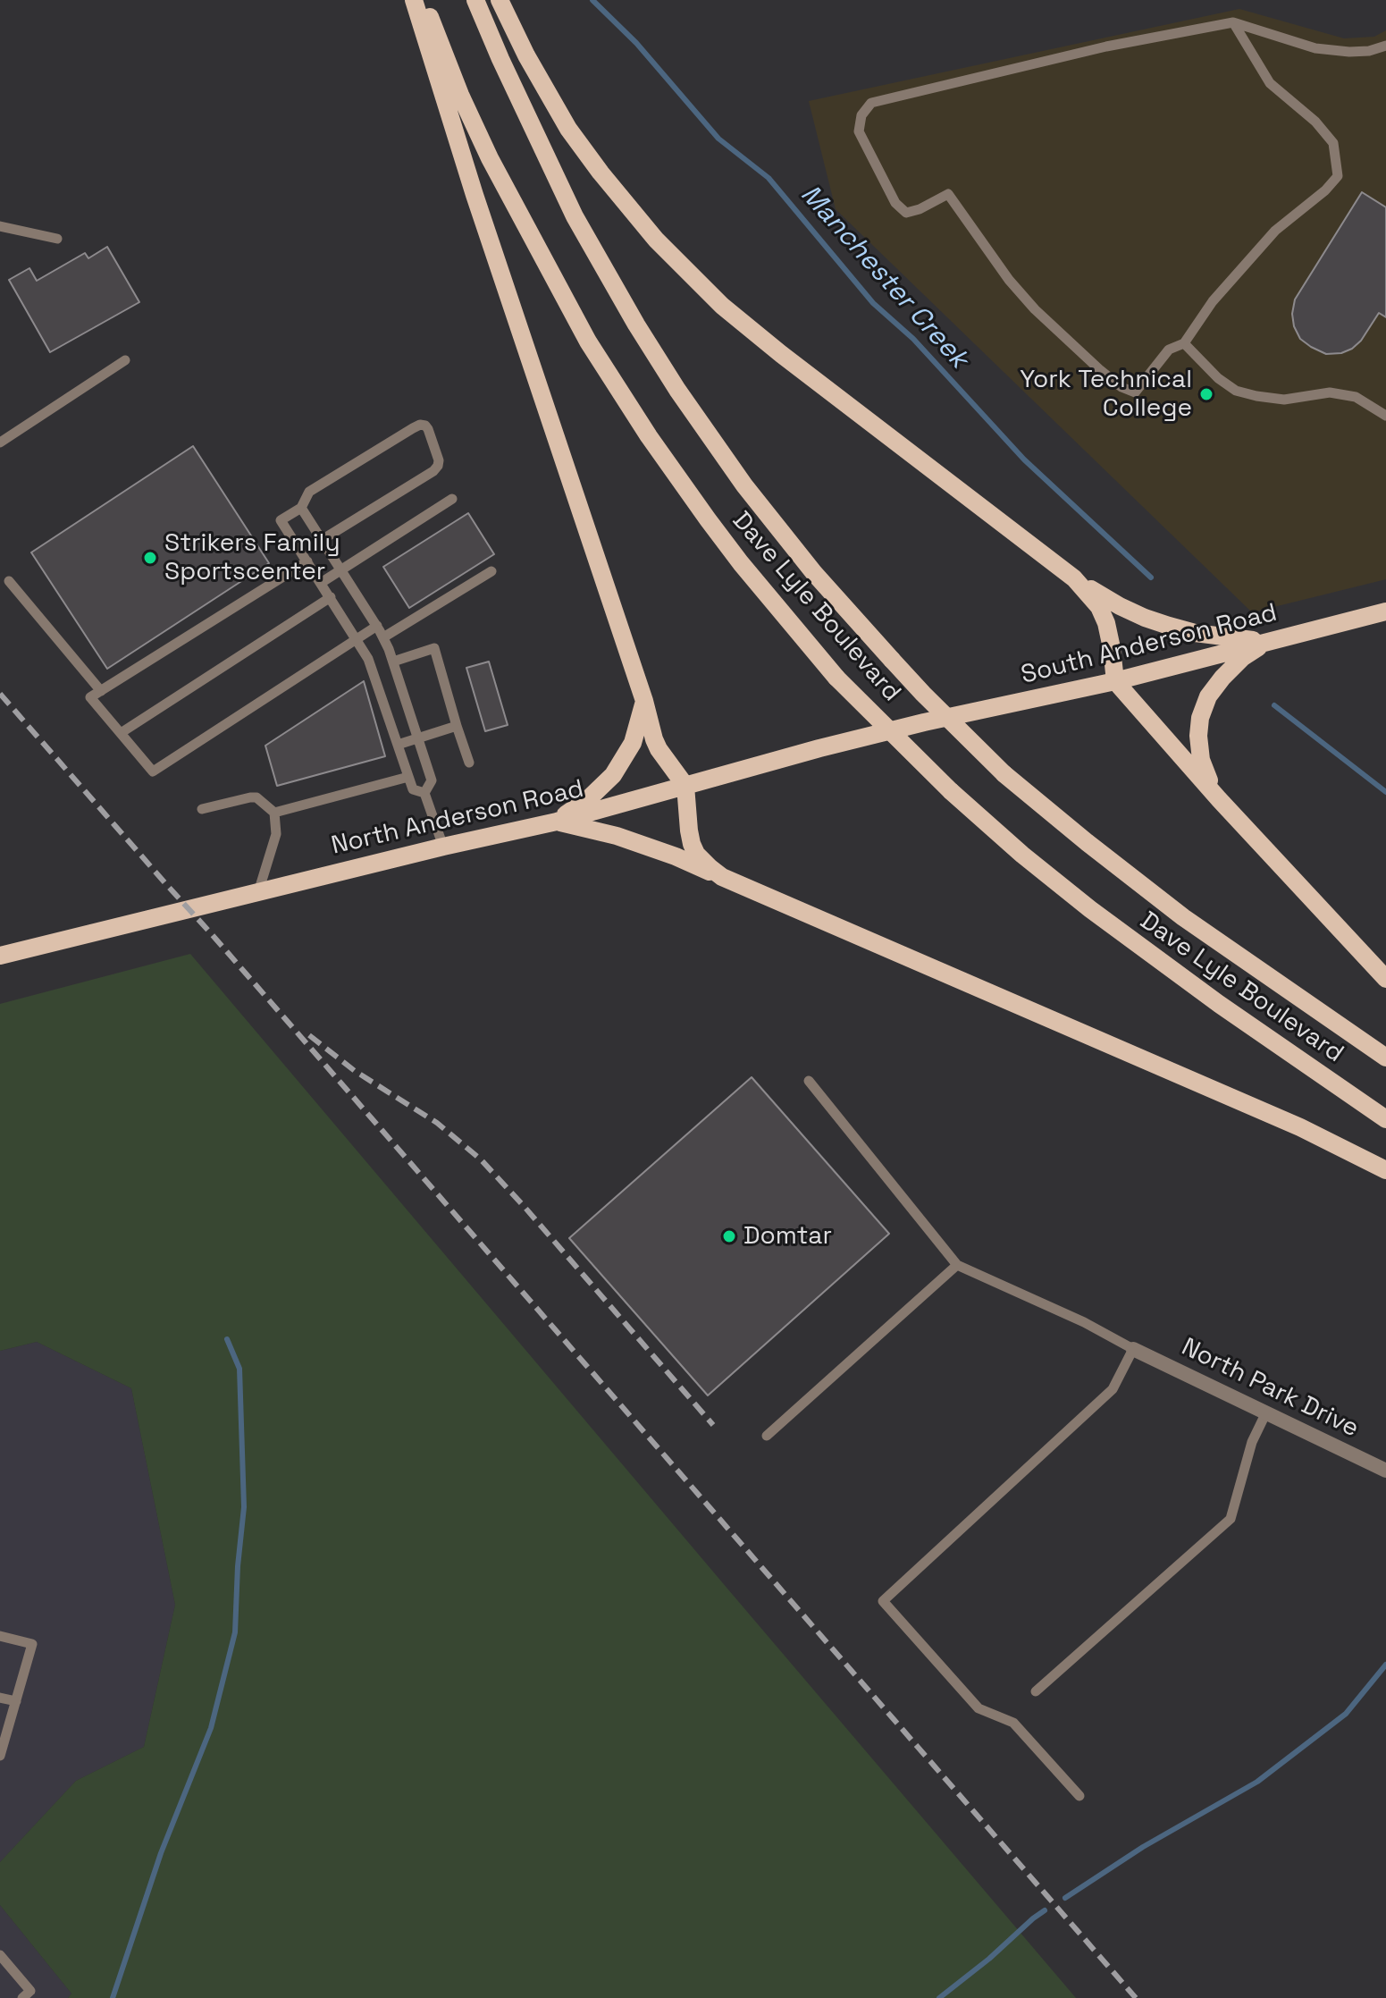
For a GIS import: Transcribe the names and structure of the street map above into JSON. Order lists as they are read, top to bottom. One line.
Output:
{"streets":{"main road":["Dave Lyle Boulevard","South Anderson Road","North Anderson Road"],"street":["North Park Drive"]},"crossings":[["South Anderson Road","North Anderson Road"]],"water":["Manchester Creek"],"places":["York Technical College","Strikers Family Sportscenter","Domtar"]}
